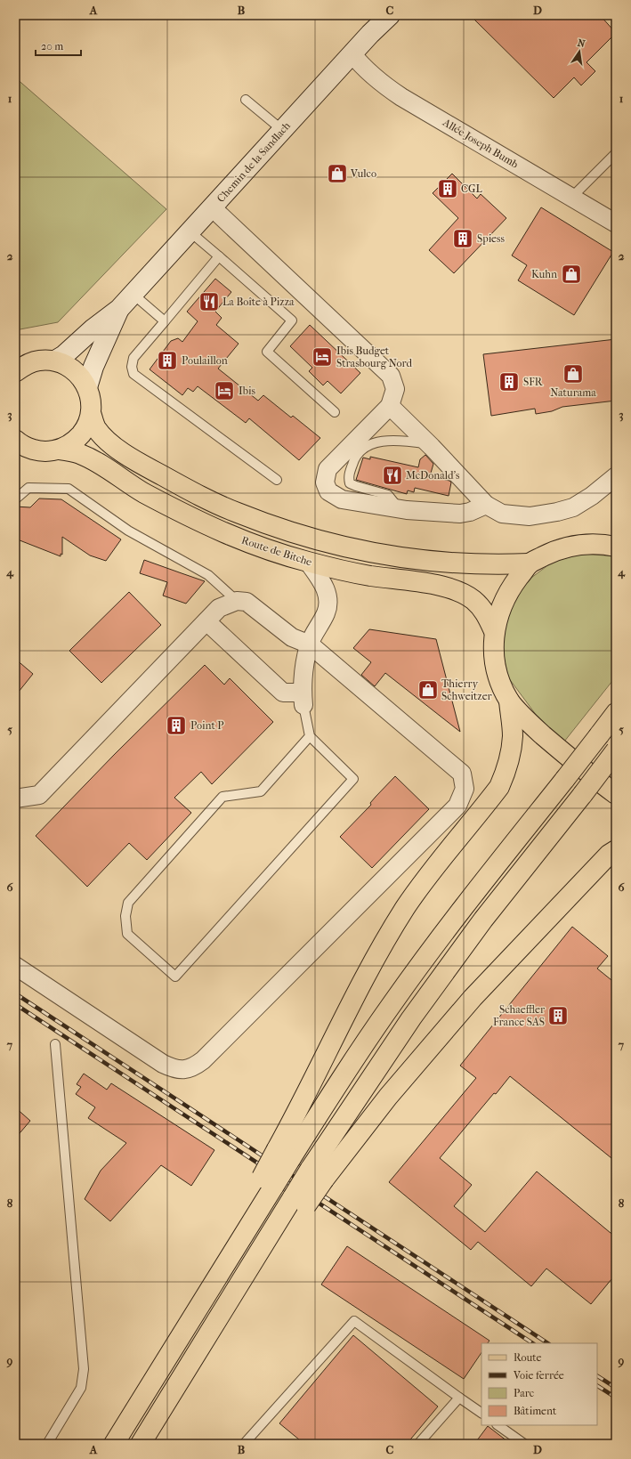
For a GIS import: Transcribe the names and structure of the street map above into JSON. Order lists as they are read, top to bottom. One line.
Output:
{"streets":{"main road":["Route de Bitche"],"street":["Allée Joseph Bumb","Chemin de la Sandlach"]},"crossings":[["Allée Joseph Bumb","Chemin de la Sandlach"]],"places":{"shop":["Vulco","Kuhn","Naturama","Thierry Schweitzer"],"building":["CGL","Spiess","Poulaillon","SFR","Point P","Schaeffler France SAS"],"restaurant":["La Boîte à Pizza","McDonald's"],"hotel":["Ibis Budget Strasbourg Nord","Ibis"]},"legend":["Route","Voie ferrée","Parc","Bâtiment"],"scale_bar":"20 m","north":"top","grid":{"columns":["A","B","C","D"],"rows":["1","2","3","4","5","6","7","8","9"]}}
